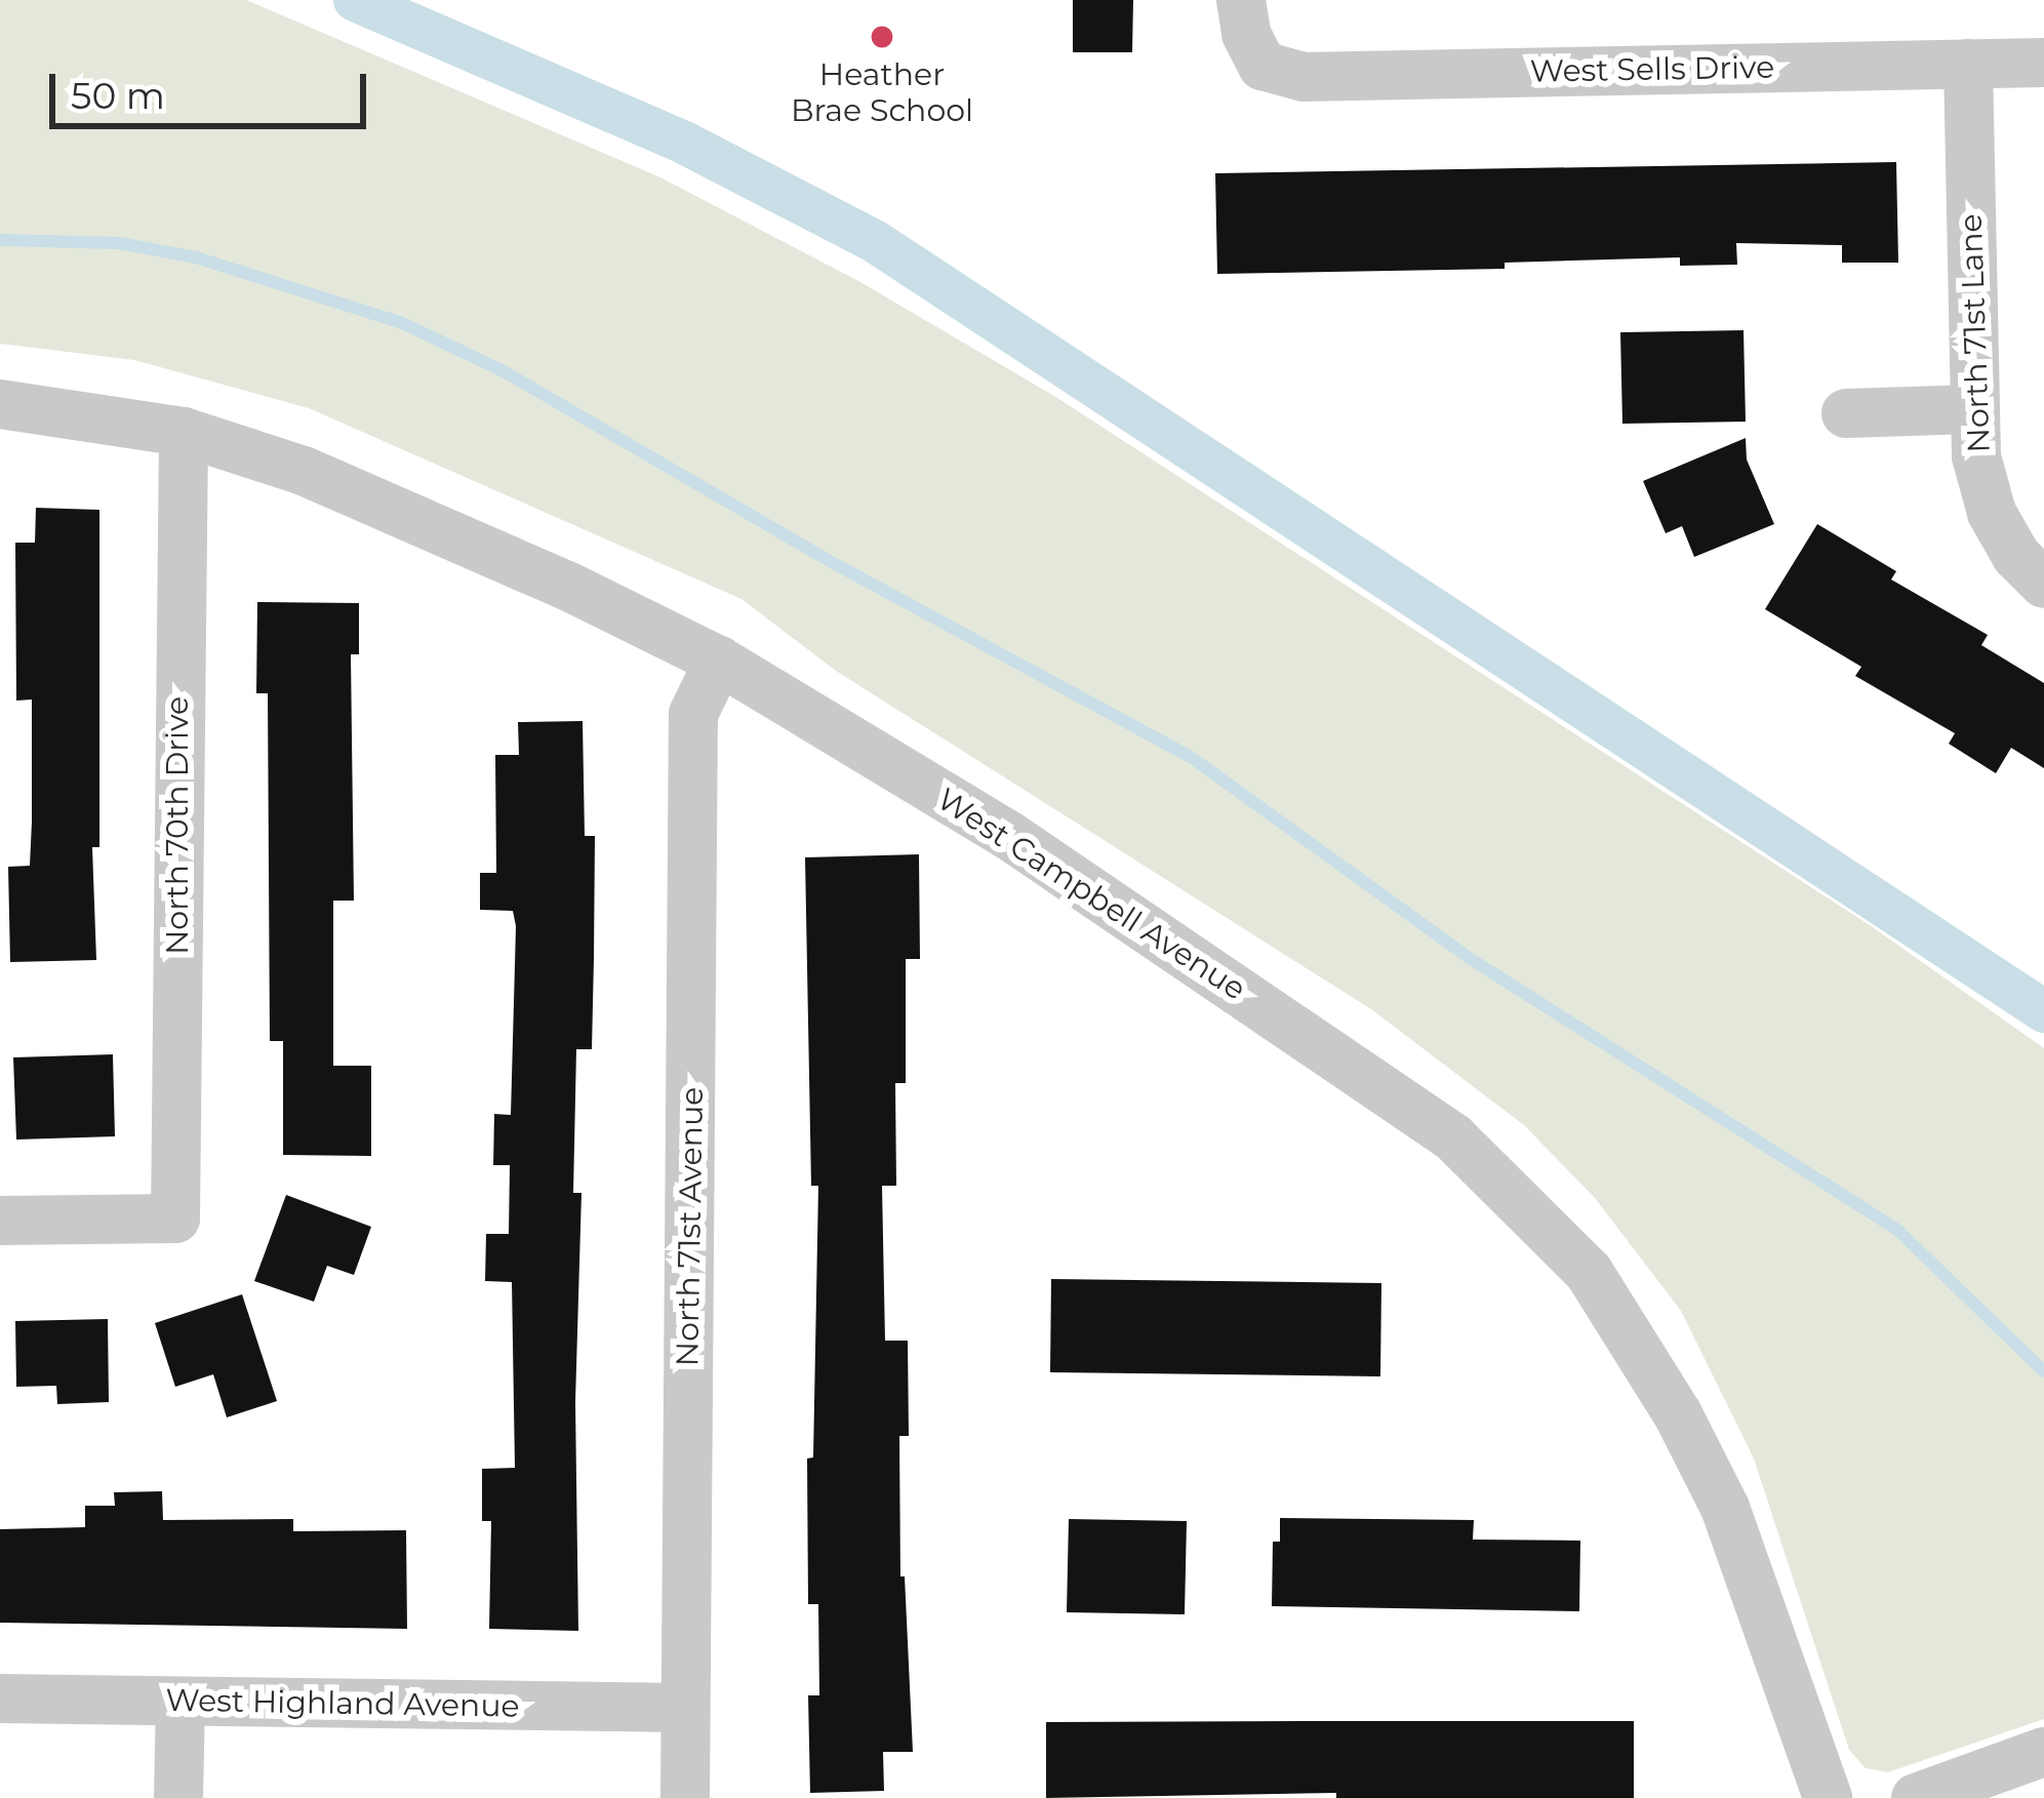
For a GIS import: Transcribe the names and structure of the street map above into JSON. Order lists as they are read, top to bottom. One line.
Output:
{"streets":{"street":["West Sells Drive","North 71st Lane","North 70th Drive","West Campbell Avenue","North 71st Avenue","West Highland Avenue"]},"crossings":[["West Sells Drive","North 71st Lane"],["North 70th Drive","West Campbell Avenue"],["West Campbell Avenue","North 71st Avenue"],["North 71st Avenue","West Highland Avenue"]],"places":["Heather Brae School"],"scale_bar":"50 m"}
